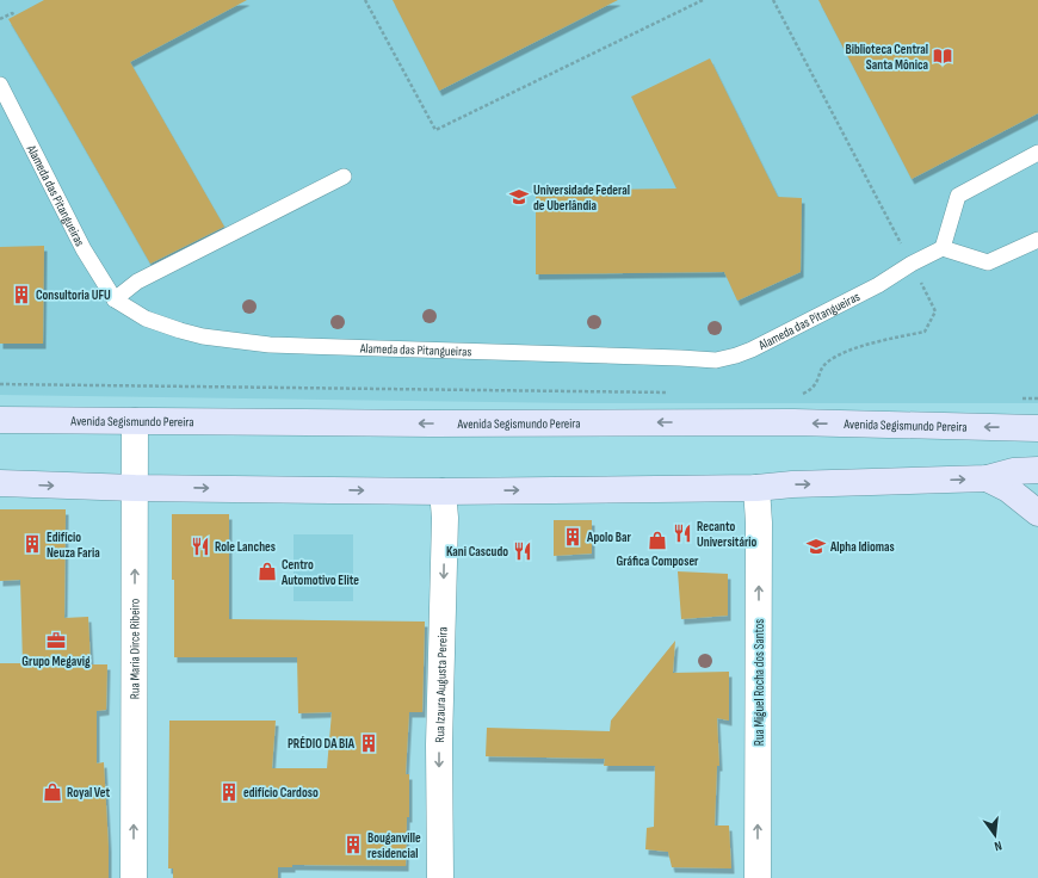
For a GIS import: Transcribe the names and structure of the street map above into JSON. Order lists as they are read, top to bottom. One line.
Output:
{"streets":{"main road":["Avenida Segismundo Pereira"],"street":["Rua Maria Dirce Ribeiro","Rua Miguel Rocha dos Santos","Rua Izaura Augusta Pereira"],"lane":["Alameda das Pitangueiras"]},"crossings":[["Avenida Segismundo Pereira","Rua Maria Dirce Ribeiro"]],"one_way":["Rua Maria Dirce Ribeiro","Rua Miguel Rocha dos Santos","Rua Izaura Augusta Pereira"],"places":{"library":["Biblioteca Central Santa Mônica"],"school or university":["Universidade Federal de Uberlândia","Alpha Idiomas"],"building":["Consultoria UFU","Apolo Bar","Edifício Neuza Faria","PRÉDIO DA BIA","edifício Cardoso","Bouganville residencial"],"restaurant":["Recanto Universitário","Role Lanches","Kani Cascudo"],"shop":["Gráfica Composer","Centro Automotivo Elite","Royal Vet"],"office":["Grupo Megavig"]},"north":"bottom"}
